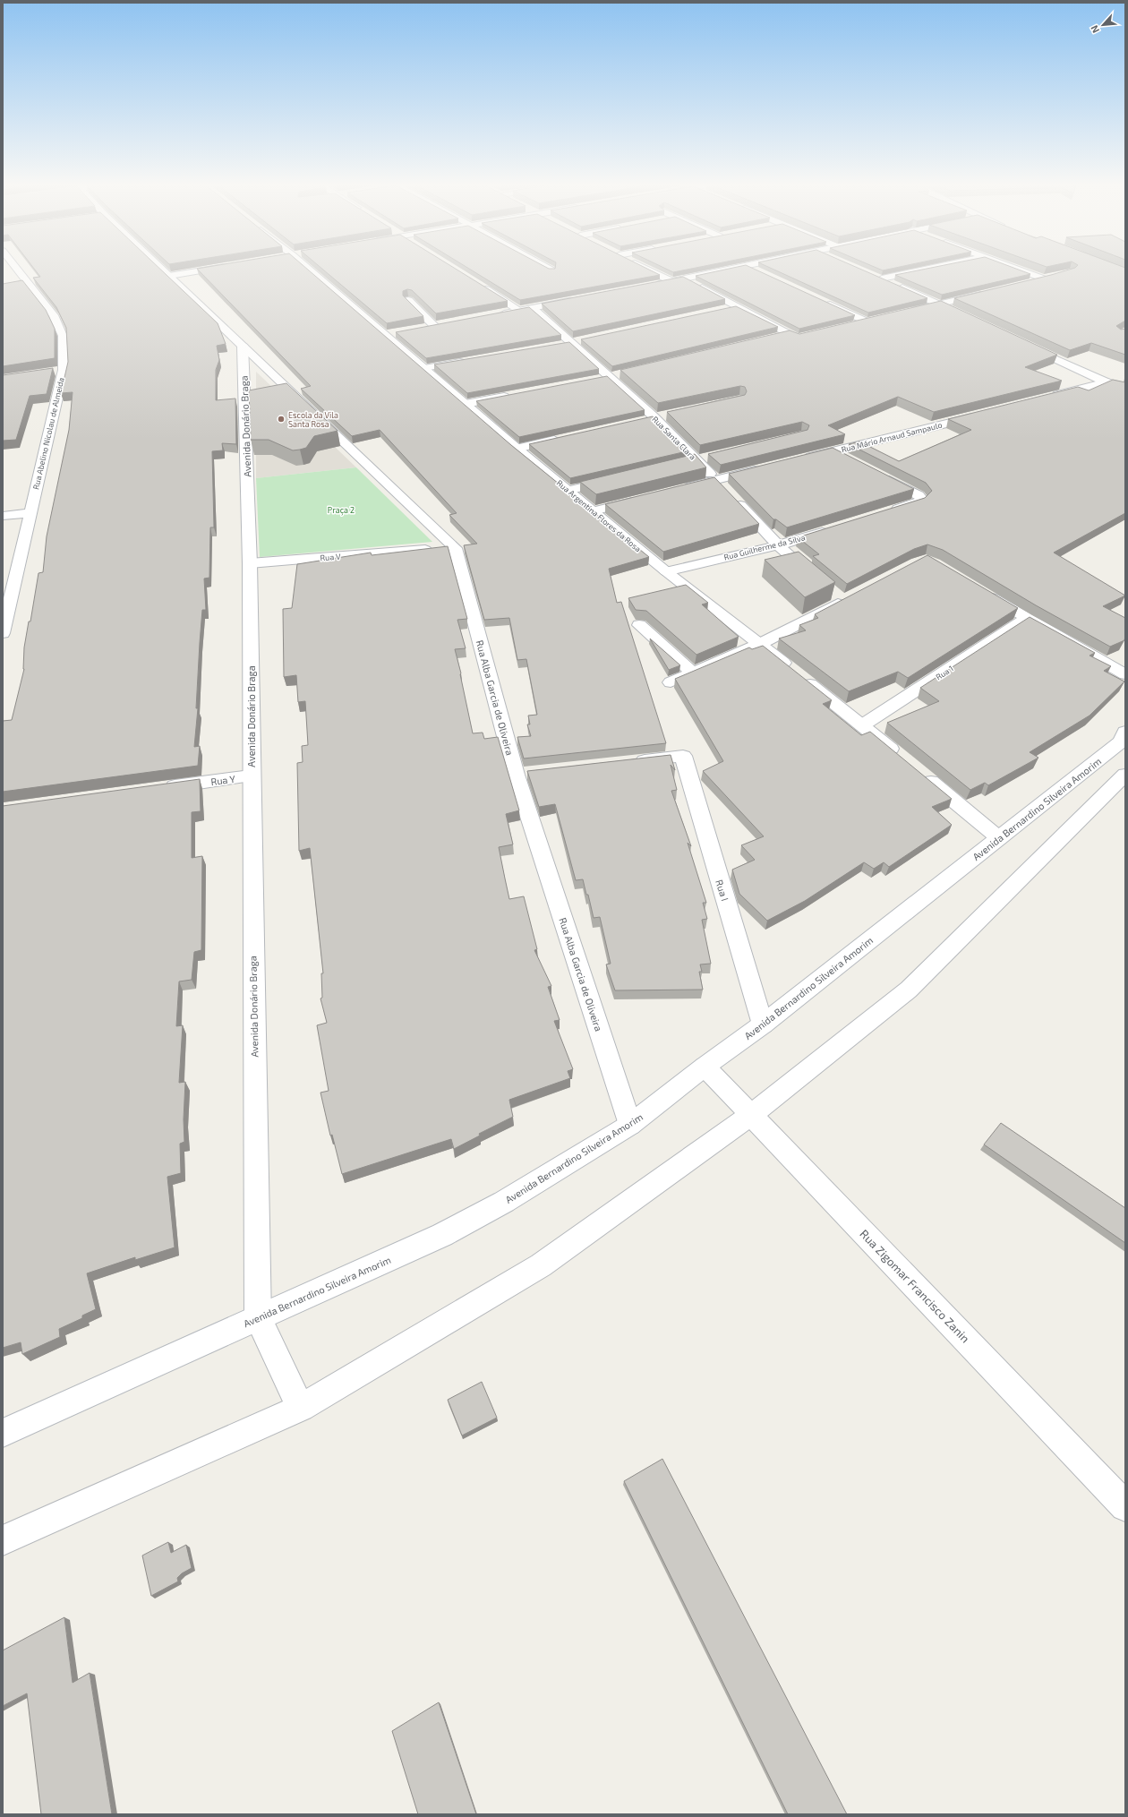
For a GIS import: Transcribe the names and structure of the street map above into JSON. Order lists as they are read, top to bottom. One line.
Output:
{"streets":{"street":["Avenida Donário Braga","Rua Abelino Nicolau de Almeida","Rua Mário Arnaud Sampaulo","Rua Santa Clara","Rua Argentina Flores da Rosa","Rua Guilherme da Silva","Rua V","Rua 1","Rua Alba Garcia de Oliveira","Rua Y","Avenida Bernardino Silveira Amorim","Rua I","Rua Zigomar Francisco Zanin"]},"crossings":[["Avenida Donário Braga","Rua V"],["Avenida Donário Braga","Rua Y"],["Avenida Donário Braga","Avenida Bernardino Silveira Amorim"],["Rua Santa Clara","Rua Guilherme da Silva"],["Rua Argentina Flores da Rosa","Rua Guilherme da Silva"],["Rua V","Rua Alba Garcia de Oliveira"],["Rua Alba Garcia de Oliveira","Avenida Bernardino Silveira Amorim"],["Avenida Bernardino Silveira Amorim","Rua I"],["Avenida Bernardino Silveira Amorim","Rua Zigomar Francisco Zanin"]],"parks":["Praça 2"],"places":["Escola da Vila Santa Rosa"],"north":"bottom left"}
